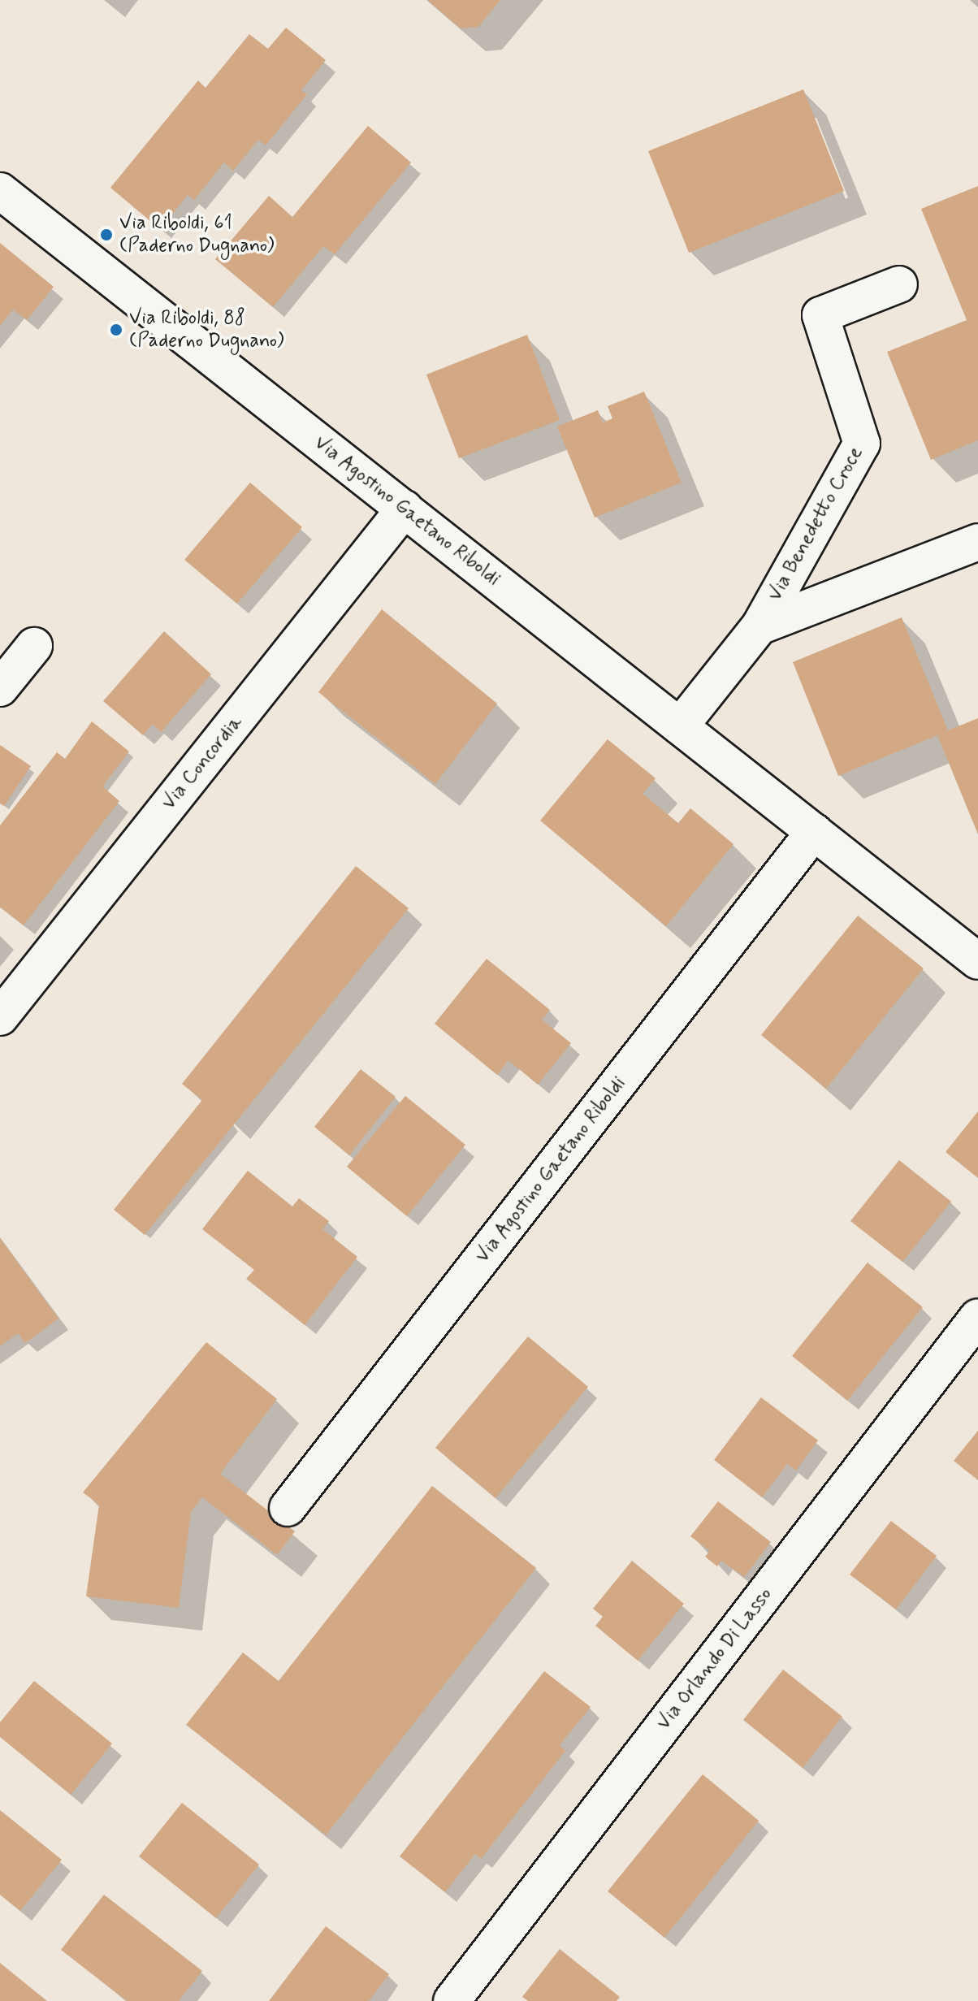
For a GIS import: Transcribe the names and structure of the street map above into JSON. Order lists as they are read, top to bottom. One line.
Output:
{"streets":{"street":["Via Agostino Gaetano Riboldi","Via Benedetto Croce","Via Concordia","Via Orlando Di Lasso"]},"crossings":[["Via Agostino Gaetano Riboldi","Via Benedetto Croce"],["Via Agostino Gaetano Riboldi","Via Concordia"]],"places":["Via Riboldi, 61 (Paderno Dugnano)","Via Riboldi, 88 (Paderno Dugnano)"]}
